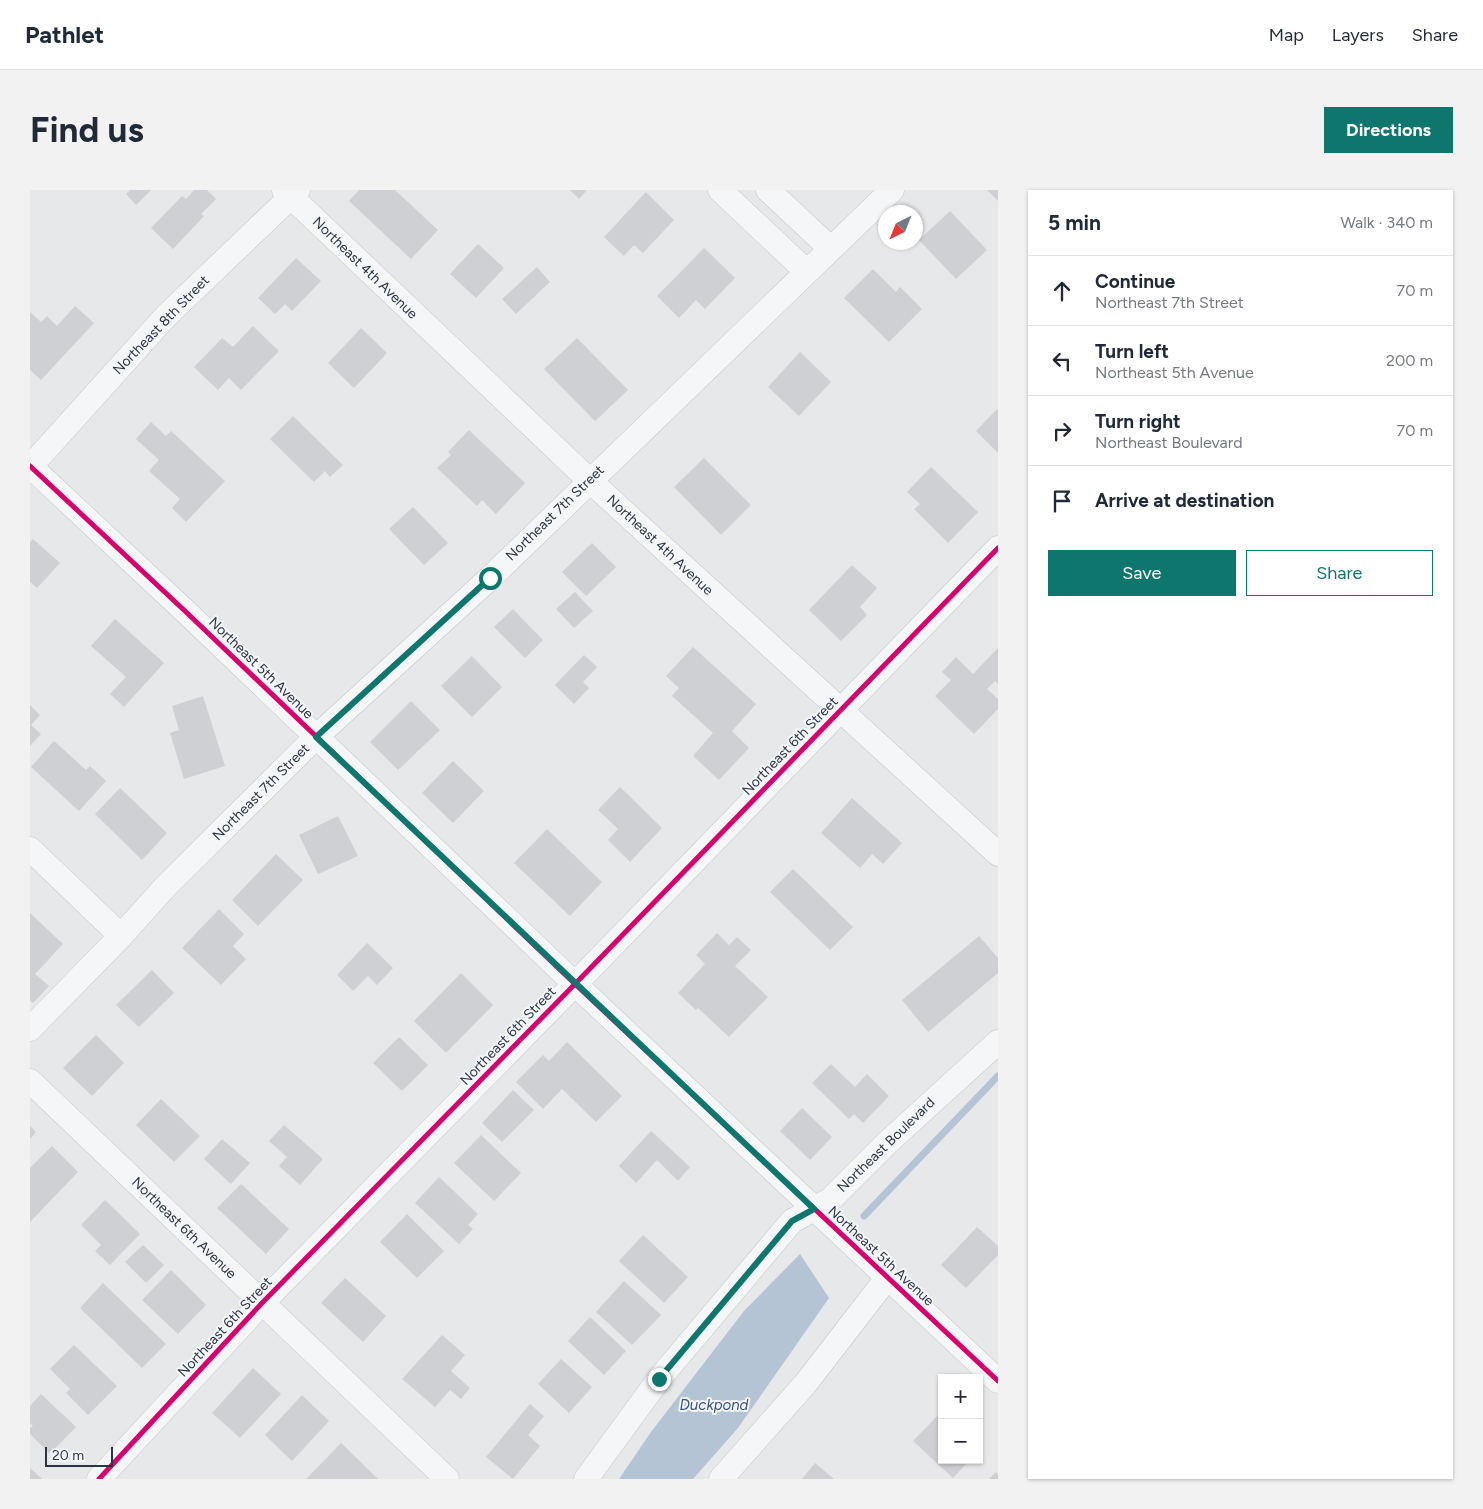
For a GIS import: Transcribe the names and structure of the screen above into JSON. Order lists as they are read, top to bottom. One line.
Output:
{"streets":{"street":["Northeast 4th Avenue","Northeast 8th Street","Northeast 7th Street","Northeast 5th Avenue","Northeast 6th Street","Northeast Boulevard","Northeast 6th Avenue"]},"crossings":[["Northeast 4th Avenue","Northeast 8th Street"],["Northeast 4th Avenue","Northeast 7th Street"],["Northeast 4th Avenue","Northeast 6th Street"],["Northeast 8th Street","Northeast 5th Avenue"],["Northeast 7th Street","Northeast 5th Avenue"],["Northeast 5th Avenue","Northeast 6th Street"],["Northeast 5th Avenue","Northeast Boulevard"],["Northeast 6th Street","Northeast 6th Avenue"]],"water":["Duckpond"],"scale_bar":"20 m","north":"bottom left","page":{"header":"Pathlet","nav":["Map","Layers","Share"],"buttons":["Directions",["Save","Share"]],"title":"Find us","heading":["5 min","Walk · 340 m"],"list":[["Continue","Northeast 7th Street","70 m"],["Turn left","Northeast 5th Avenue","200 m"],["Turn right","Northeast Boulevard","70 m"],"Arrive at destination"],"map_buttons":["+","−"],"scale":"20 m"}}
